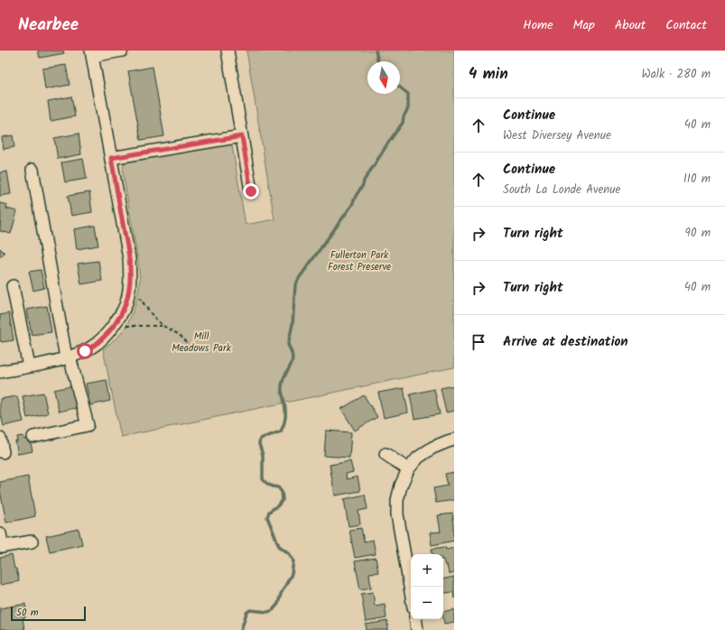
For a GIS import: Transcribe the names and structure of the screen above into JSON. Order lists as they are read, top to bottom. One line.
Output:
{"parks":["Fullerton Park Forest Preserve","Mill Meadows Park"],"scale_bar":"50 m","north":"bottom","page":{"header":"Nearbee","nav":["Home","Map","About","Contact"],"heading":["4 min","Walk · 280 m"],"list":[["Continue","West Diversey Avenue","40 m"],["Continue","South La Londe Avenue","110 m"],["Turn right","90 m"],["Turn right","40 m"],"Arrive at destination"],"map_buttons":["+","−"],"scale":"50 m"}}
